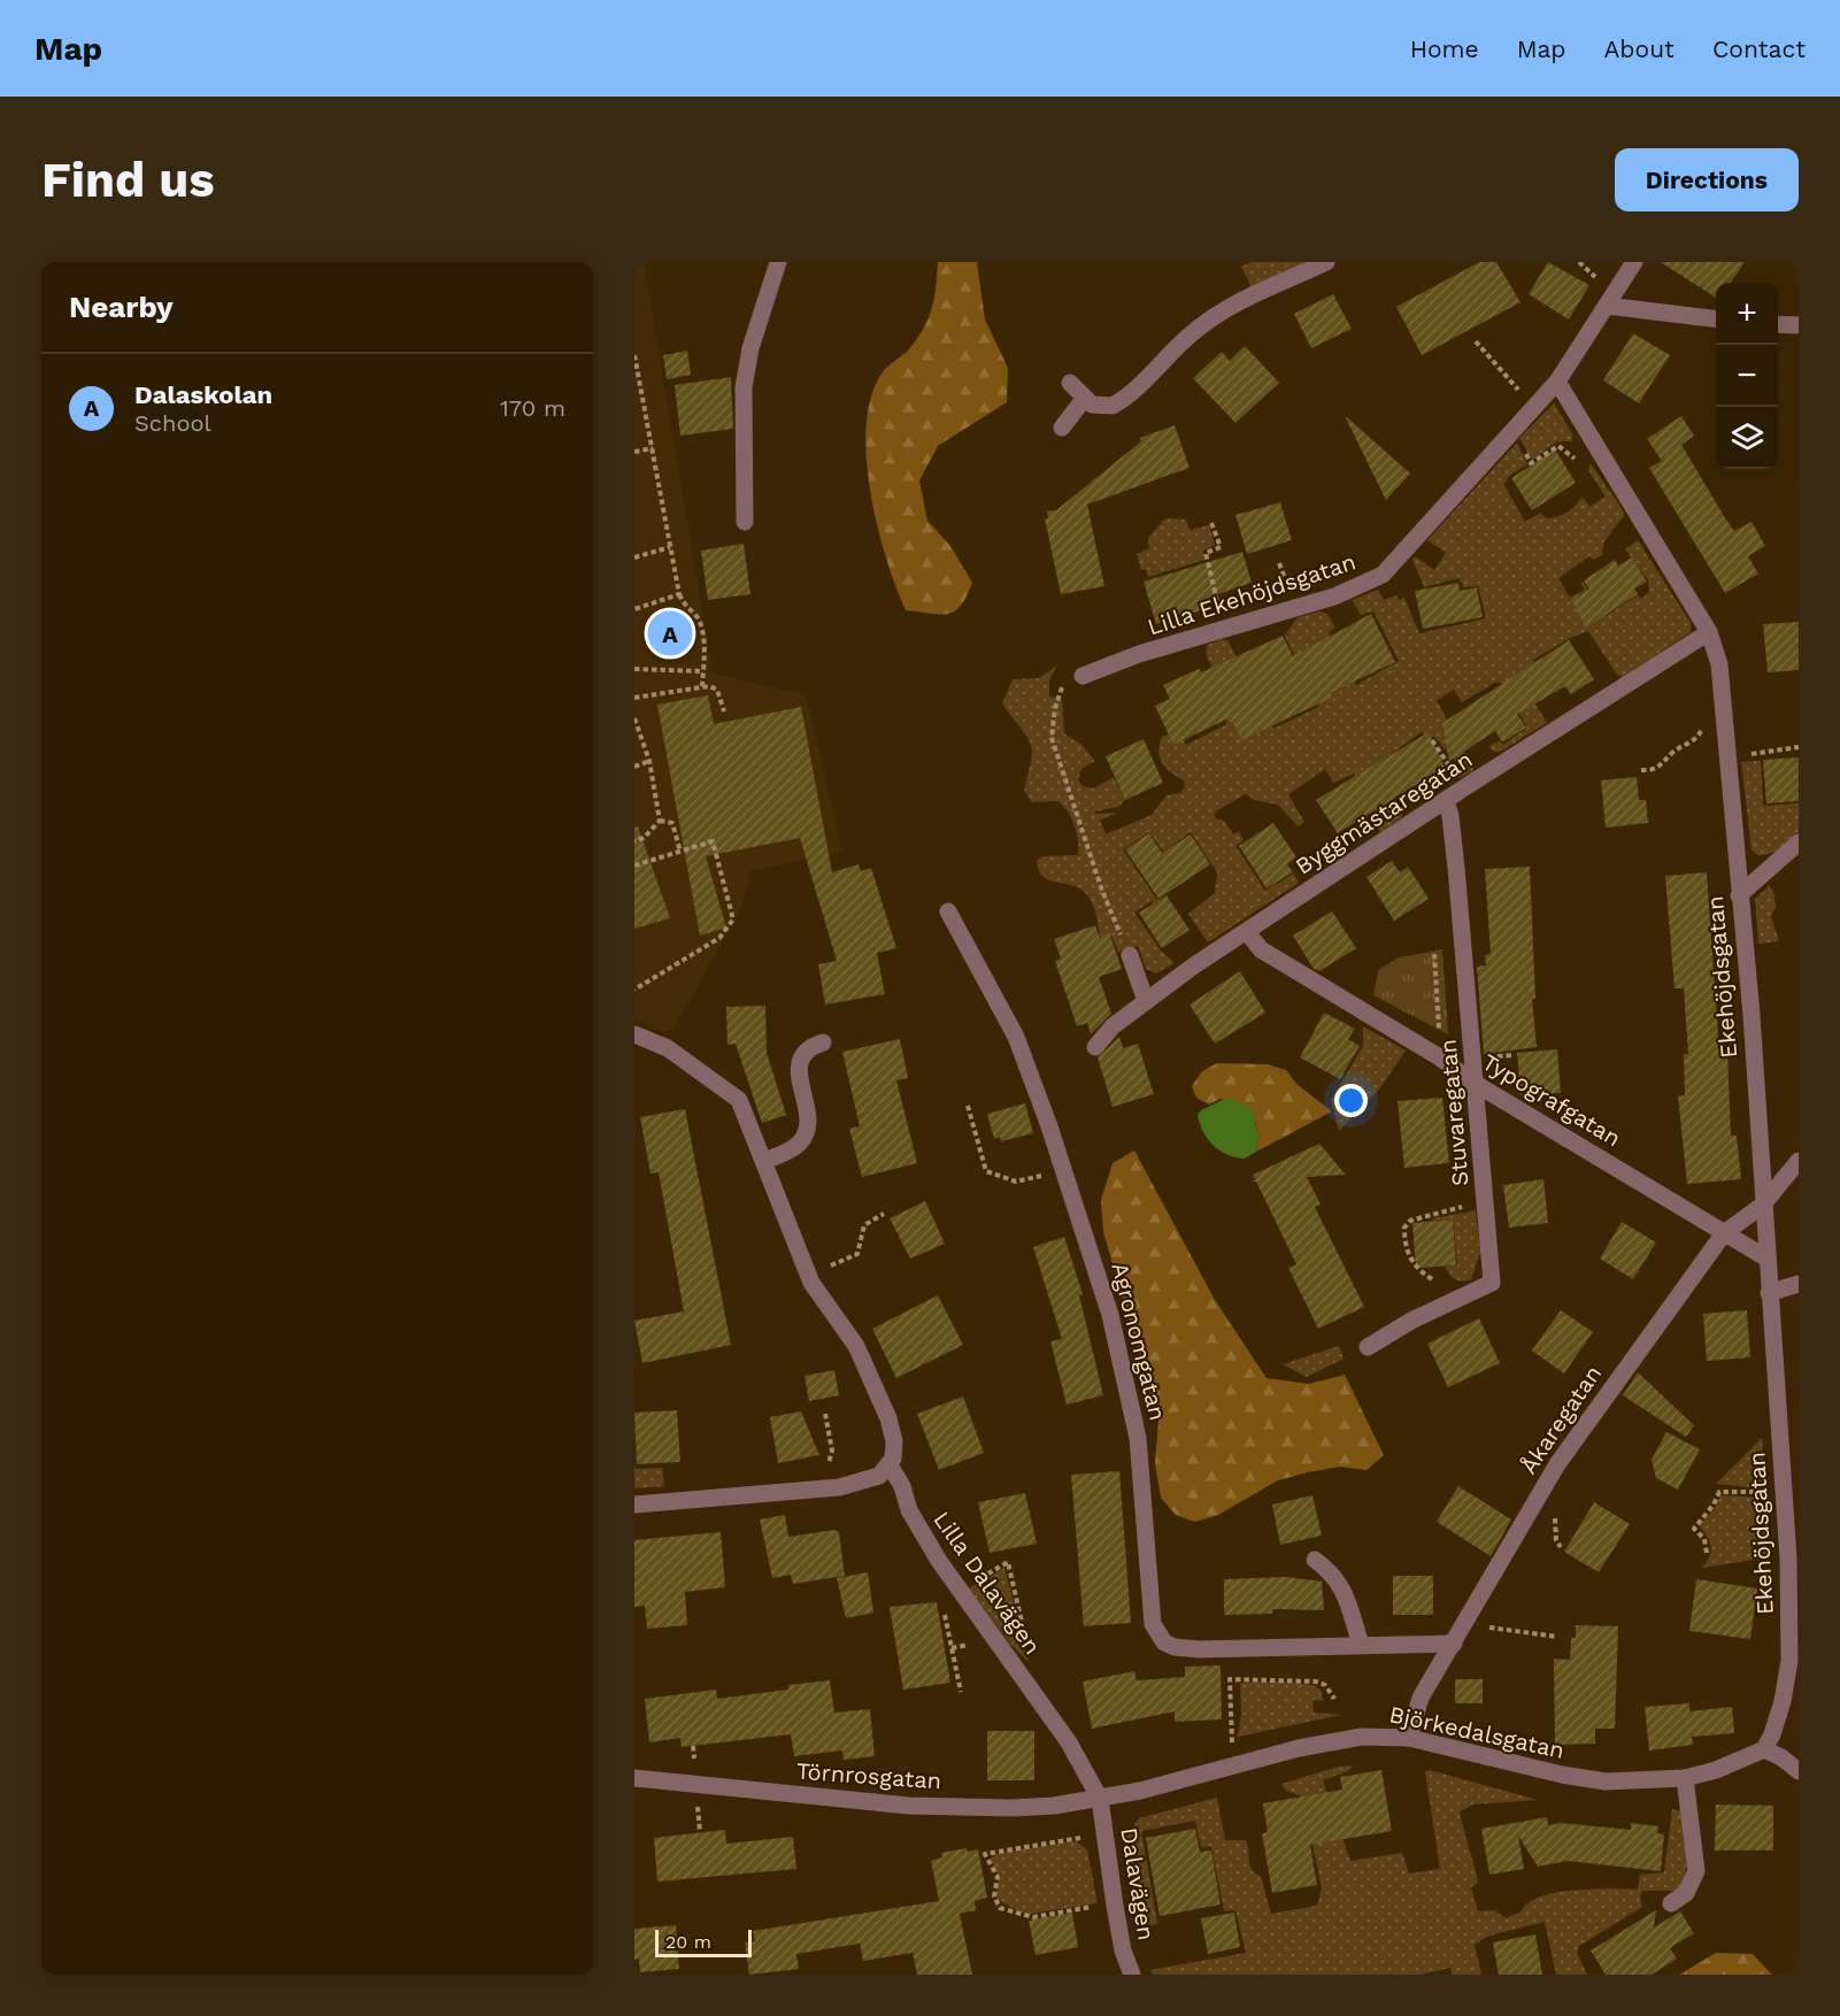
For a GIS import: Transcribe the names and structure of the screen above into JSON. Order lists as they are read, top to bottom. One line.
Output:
{"streets":{"street":["Lilla Ekehöjdsgatan","Byggmästaregatan","Ekehöjdsgatan","Typografgatan","Stuvaregatan","Agronomgatan","Åkaregatan","Lilla Dalavägen","Björkedalsgatan","Törnrosgatan","Dalavägen"]},"crossings":[["Lilla Ekehöjdsgatan","Ekehöjdsgatan"],["Byggmästaregatan","Ekehöjdsgatan"],["Byggmästaregatan","Typografgatan"],["Byggmästaregatan","Stuvaregatan"],["Ekehöjdsgatan","Typografgatan"],["Ekehöjdsgatan","Åkaregatan"],["Ekehöjdsgatan","Björkedalsgatan"],["Typografgatan","Stuvaregatan"],["Typografgatan","Åkaregatan"],["Agronomgatan","Åkaregatan"],["Åkaregatan","Björkedalsgatan"],["Lilla Dalavägen","Björkedalsgatan"],["Lilla Dalavägen","Törnrosgatan"],["Lilla Dalavägen","Dalavägen"],["Björkedalsgatan","Törnrosgatan"],["Björkedalsgatan","Dalavägen"],["Törnrosgatan","Dalavägen"]],"scale_bar":"20 m","page":{"header":"Map","nav":["Home","Map","About","Contact"],"buttons":"Directions","title":"Find us","heading":"Nearby","map_buttons":["+","−"],"list":[{"mark":"A","name":"Dalaskolan","note":"School","value":"170 m"}],"pins":"A","scale":"20 m"}}
